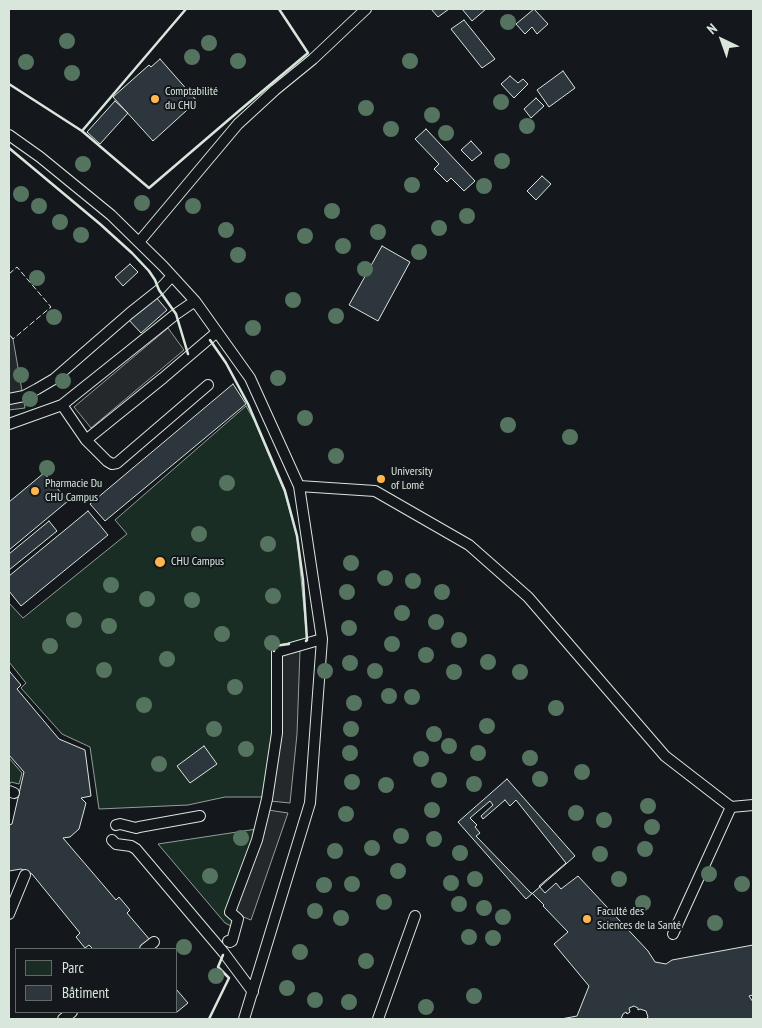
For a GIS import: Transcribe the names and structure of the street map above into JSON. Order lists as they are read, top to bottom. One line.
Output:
{"places":["Comptabilité du CHU","University of Lomé","Pharmacie Du CHU Campus","CHU Campus","Faculté des Sciences de la Santé"],"legend":["Parc","Bâtiment"],"north":"top left"}
